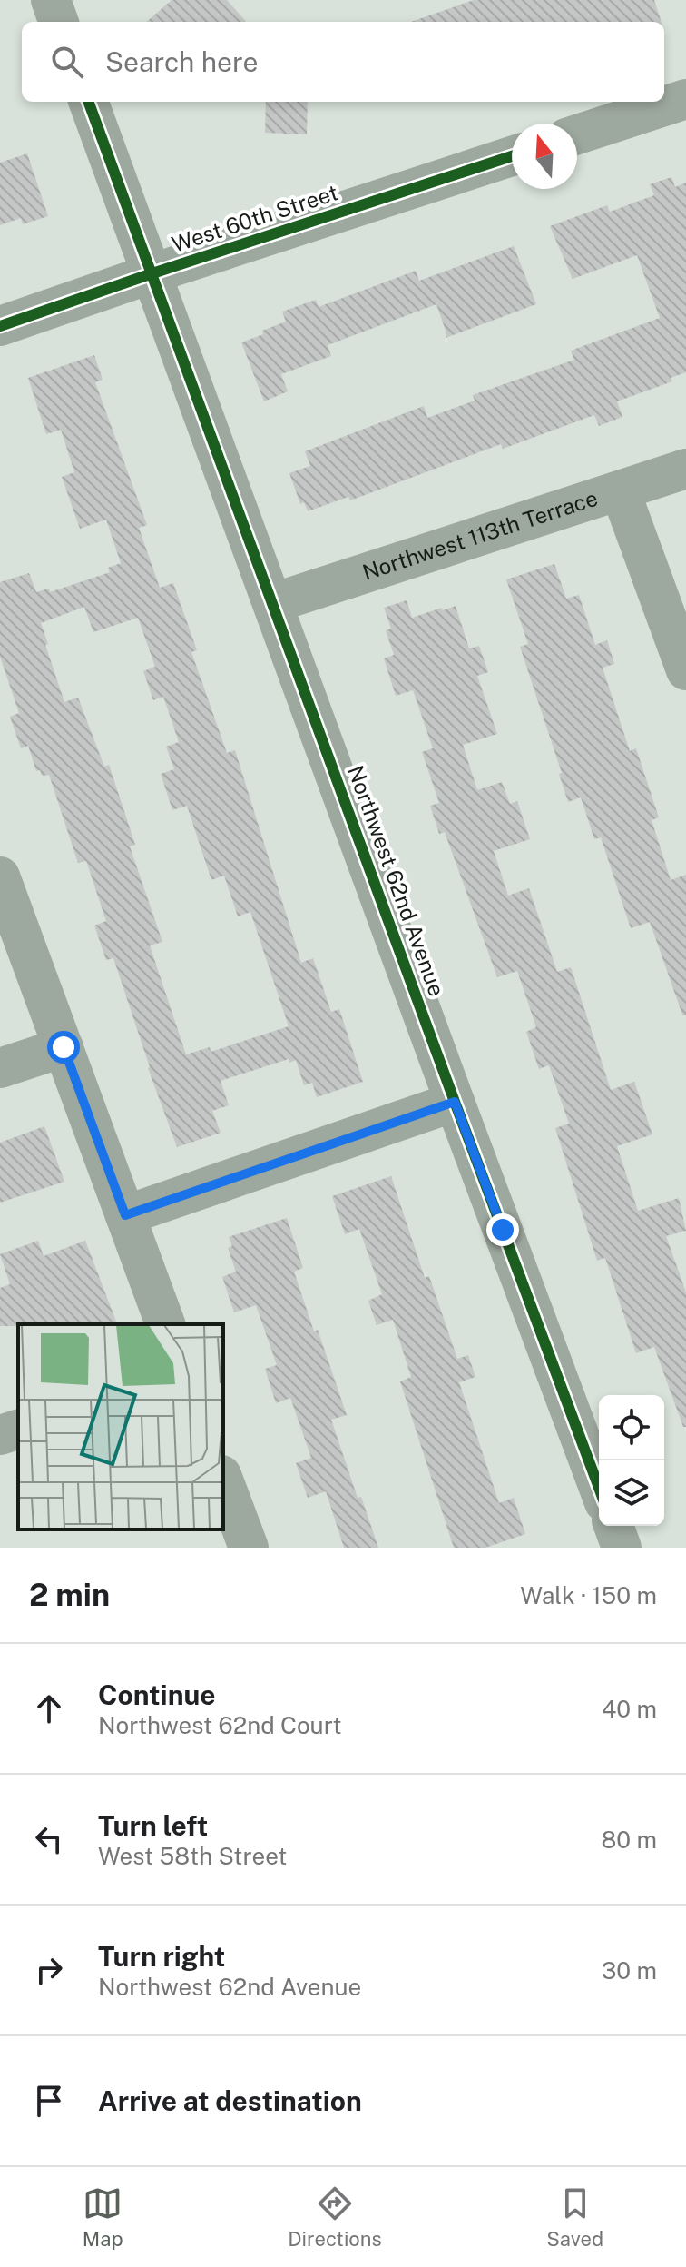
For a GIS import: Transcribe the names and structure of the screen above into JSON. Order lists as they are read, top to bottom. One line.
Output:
{"streets":{"street":["West 60th Street","Northwest 113th Terrace","Northwest 62nd Avenue"]},"crossings":[["West 60th Street","Northwest 62nd Avenue"],["Northwest 113th Terrace","Northwest 62nd Avenue"]],"north":"top","page":{"search":"Search here","heading":["2 min","Walk · 150 m"],"list":[["Continue","Northwest 62nd Court","40 m"],["Turn left","West 58th Street","80 m"],["Turn right","Northwest 62nd Avenue","30 m"],"Arrive at destination"],"nav":["Map","Directions","Saved"]}}
